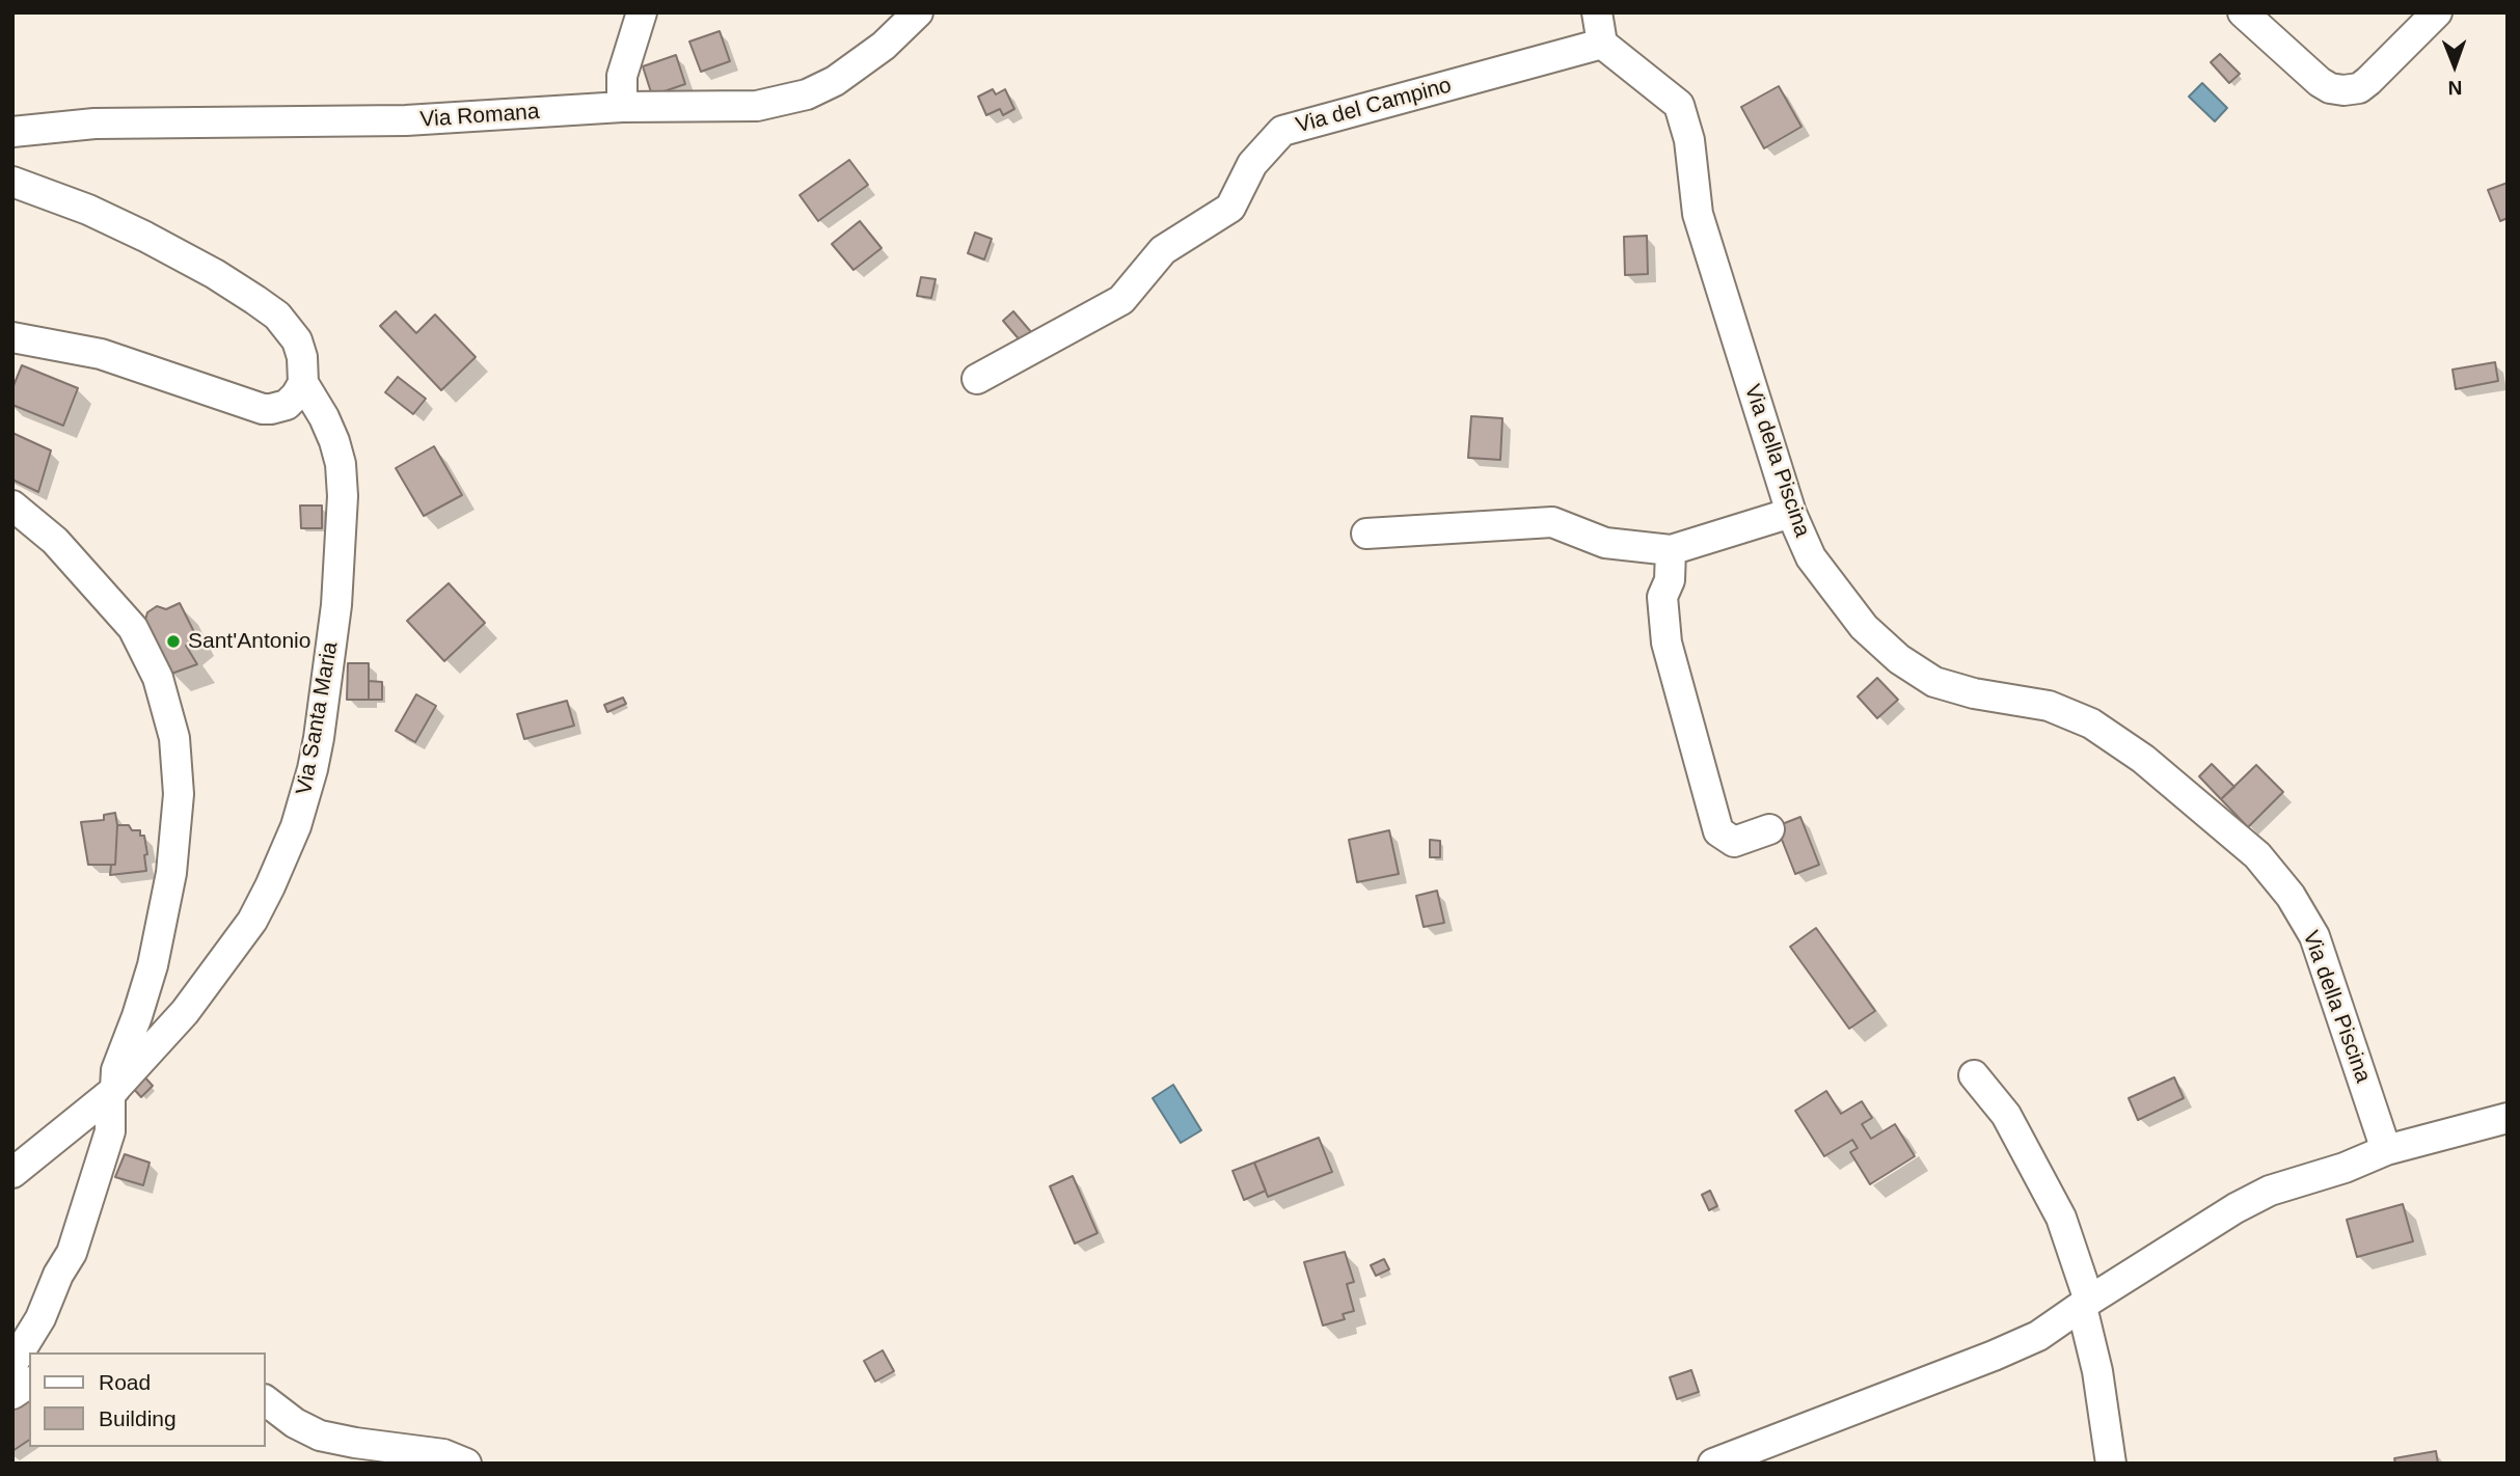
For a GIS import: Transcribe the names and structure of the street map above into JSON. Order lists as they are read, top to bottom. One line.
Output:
{"streets":{"street":["Via del Campino","Via Romana","Via della Piscina","Via Santa Maria"]},"crossings":[["Via del Campino","Via della Piscina"]],"places":["Sant'Antonio"],"legend":["Road","Building"],"north":"bottom"}
